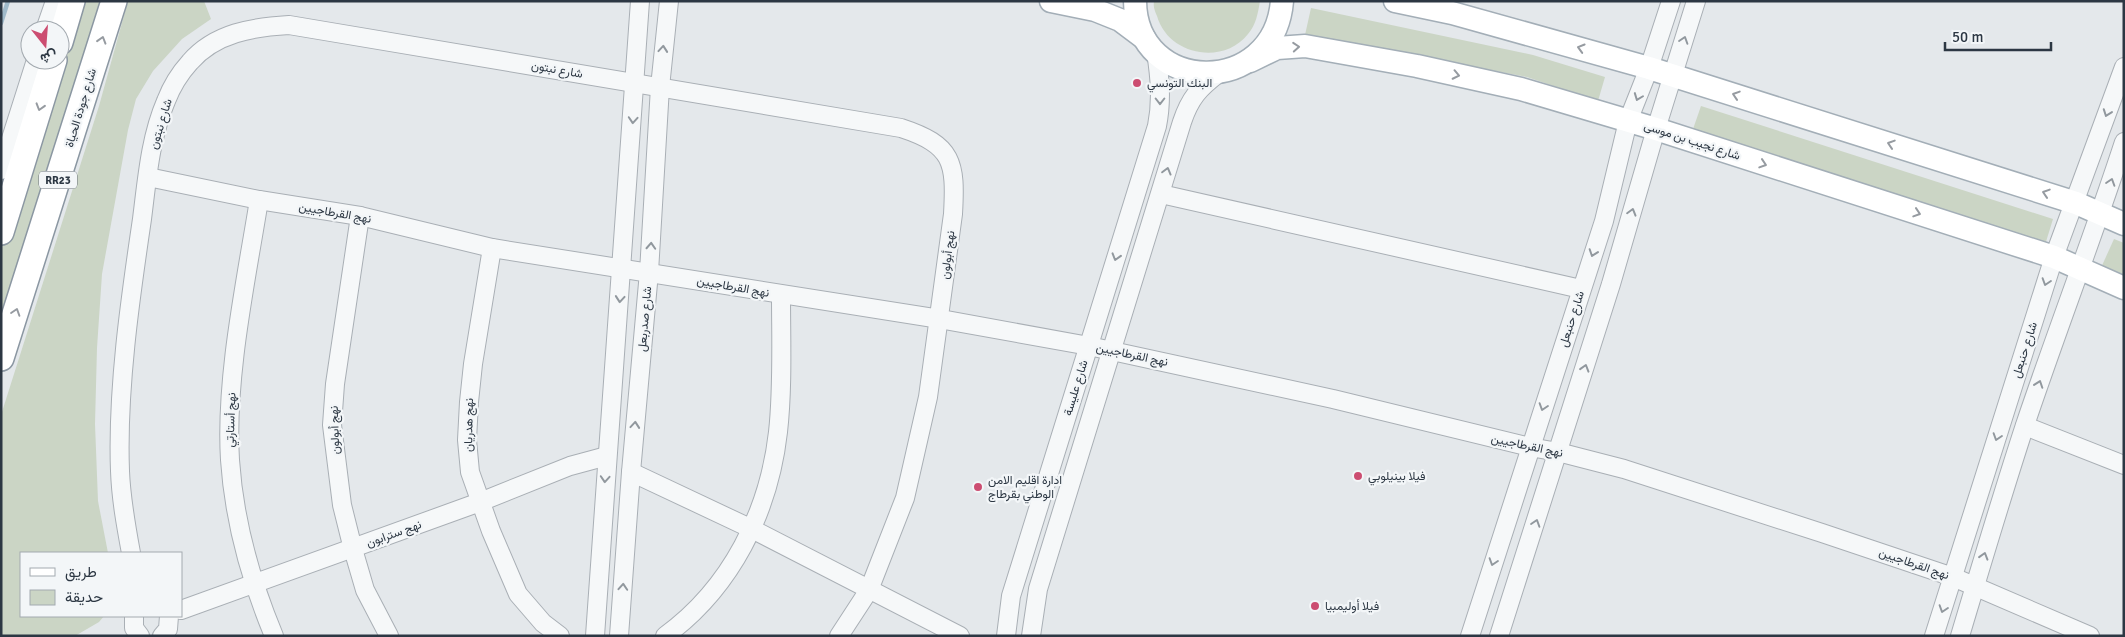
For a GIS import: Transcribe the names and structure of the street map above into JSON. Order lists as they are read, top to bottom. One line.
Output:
{"streets":{"highway":["شارع جودة الحياة","RR23"],"main road":["شارع نجيب بن موسى"],"street":["شارع نبتون","نهج القرطاجيين","نهج أبولون","شارع صدربعل","شارع حنبعل","شارع عليسة","نهج أستارتي","نهج هدريان","نهج سترابون"]},"crossings":[["شارع نبتون","نهج القرطاجيين"],["شارع نبتون","نهج أبولون"],["شارع نبتون","شارع صدربعل"],["شارع نجيب بن موسى","شارع حنبعل"],["شارع نجيب بن موسى","شارع عليسة"],["نهج القرطاجيين","نهج أبولون"],["نهج القرطاجيين","شارع صدربعل"],["نهج القرطاجيين","شارع حنبعل"],["نهج القرطاجيين","شارع عليسة"],["نهج القرطاجيين","نهج أستارتي"],["نهج القرطاجيين","نهج هدريان"],["نهج أبولون","شارع صدربعل"],["نهج أبولون","نهج سترابون"],["نهج أستارتي","نهج سترابون"],["نهج هدريان","نهج سترابون"]],"places":["البنك التونسي","فيلا بينيلوبي","ادارة اقليم الامن الوطني بقرطاج","فيلا أوليمبيا"],"legend":["طريق","حديقة"],"scale_bar":"50 m","north":"bottom"}
